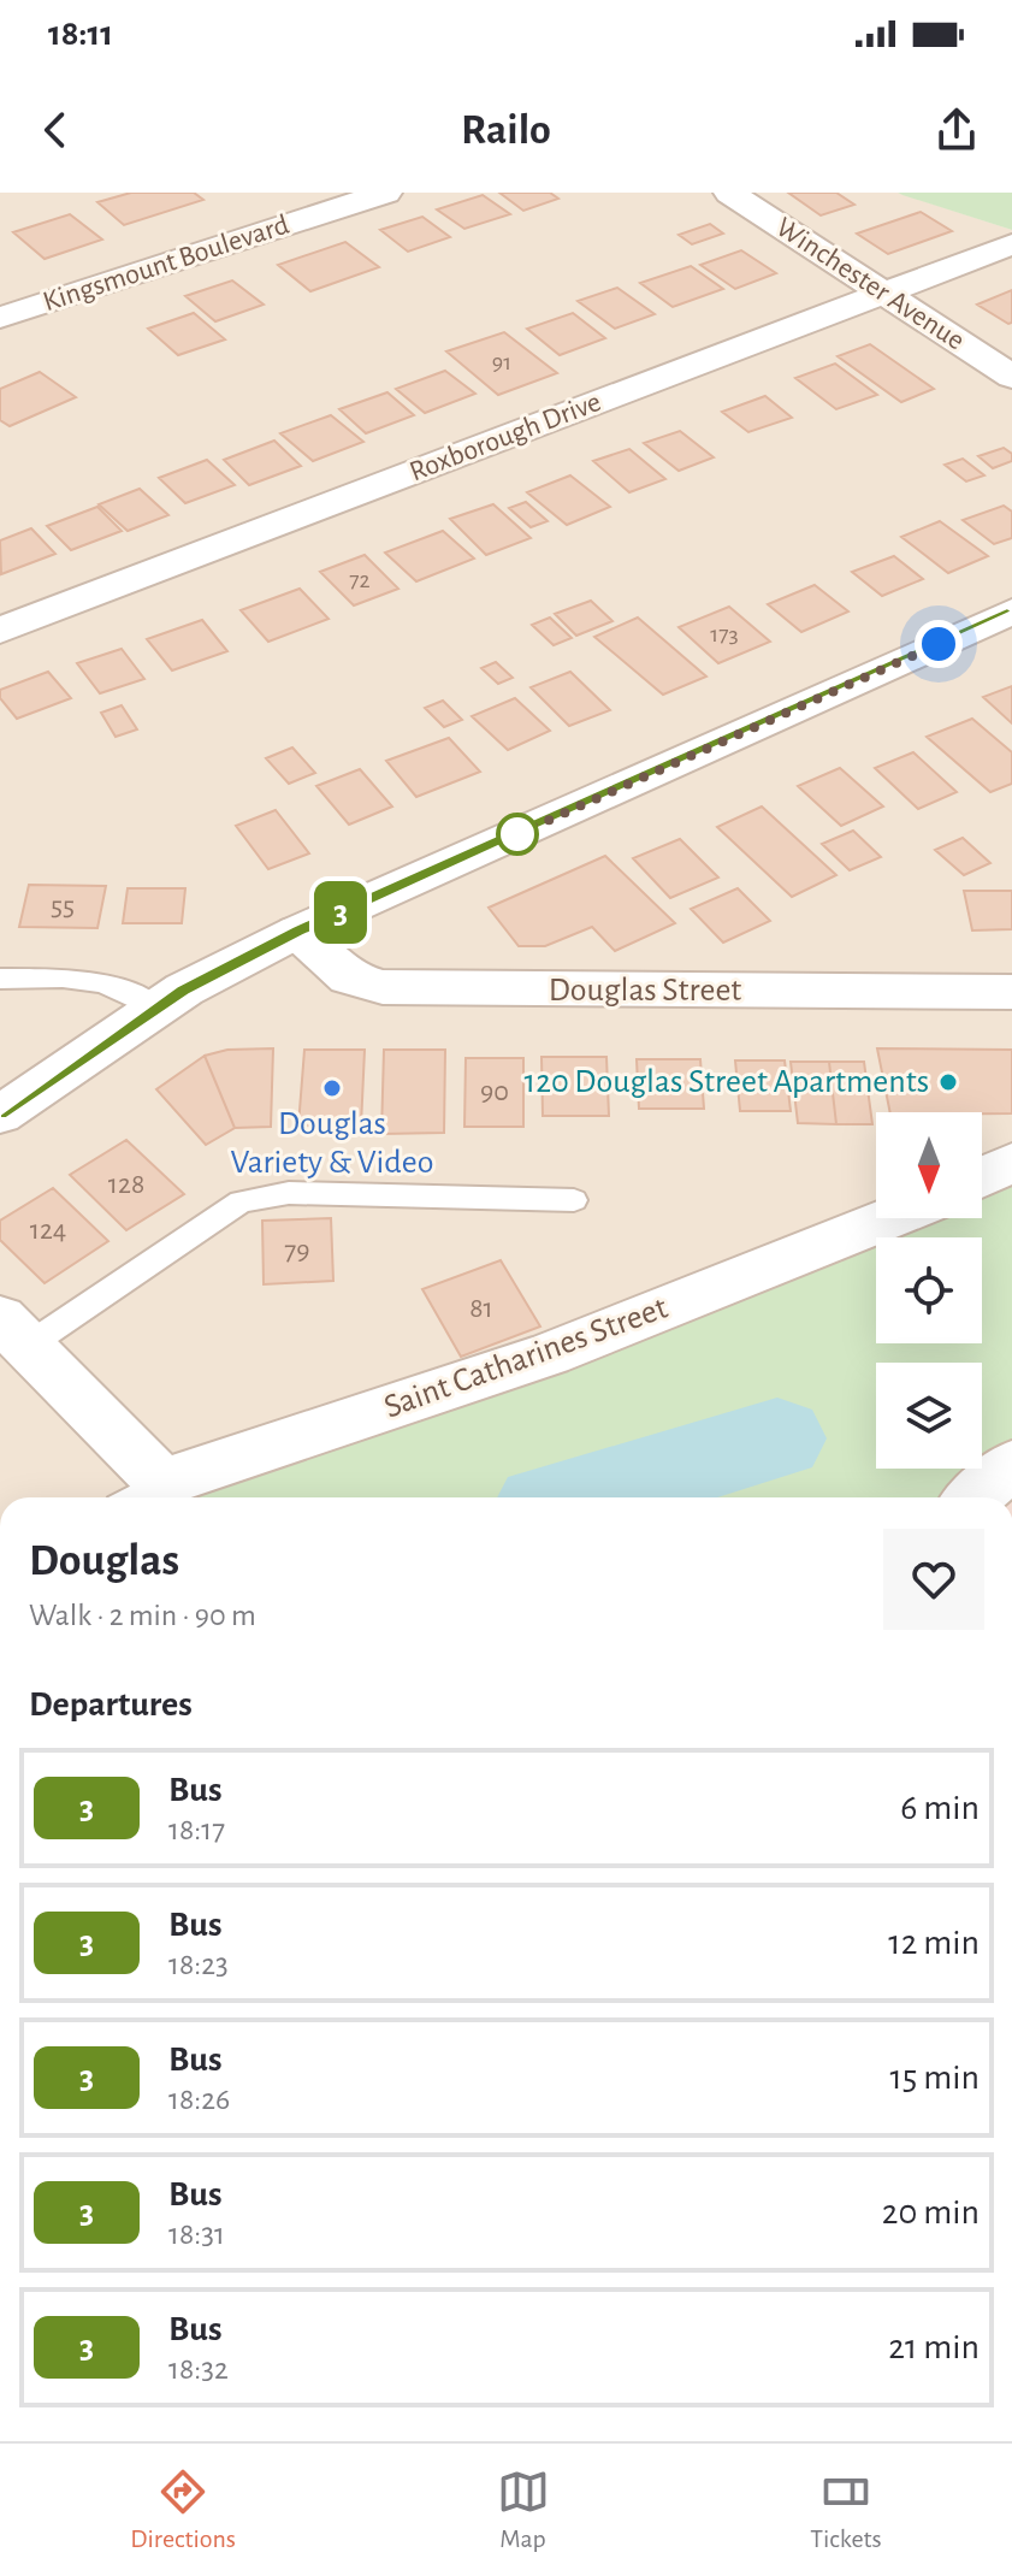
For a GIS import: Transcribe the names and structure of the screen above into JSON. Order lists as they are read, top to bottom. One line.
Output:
{"streets":{"street":["Kingsmount Boulevard","Winchester Avenue","Roxborough Drive","Douglas Street","Saint Catharines Street"]},"crossings":[["Winchester Avenue","Roxborough Drive"]],"places":["120 Douglas Street Apartments","Douglas Variety & Video"],"lines":["bus line 3"],"house_numbers":["91","72","173","55","90","128","124","79","81"],"north":"bottom","page":{"status":"18:11","header":"Railo","on_map":"3","heading":[["Douglas","Walk · 2 min · 90 m"],"Departures"],"list":[{"mark":"3","name":"Bus","note":"18:17","value":"6 min"},{"mark":"3","name":"Bus","note":"18:23","value":"12 min"},{"mark":"3","name":"Bus","note":"18:26","value":"15 min"},{"mark":"3","name":"Bus","note":"18:31","value":"20 min"},{"mark":"3","name":"Bus","note":"18:32","value":"21 min"}],"tabs":["Directions","Map","Tickets"]}}
